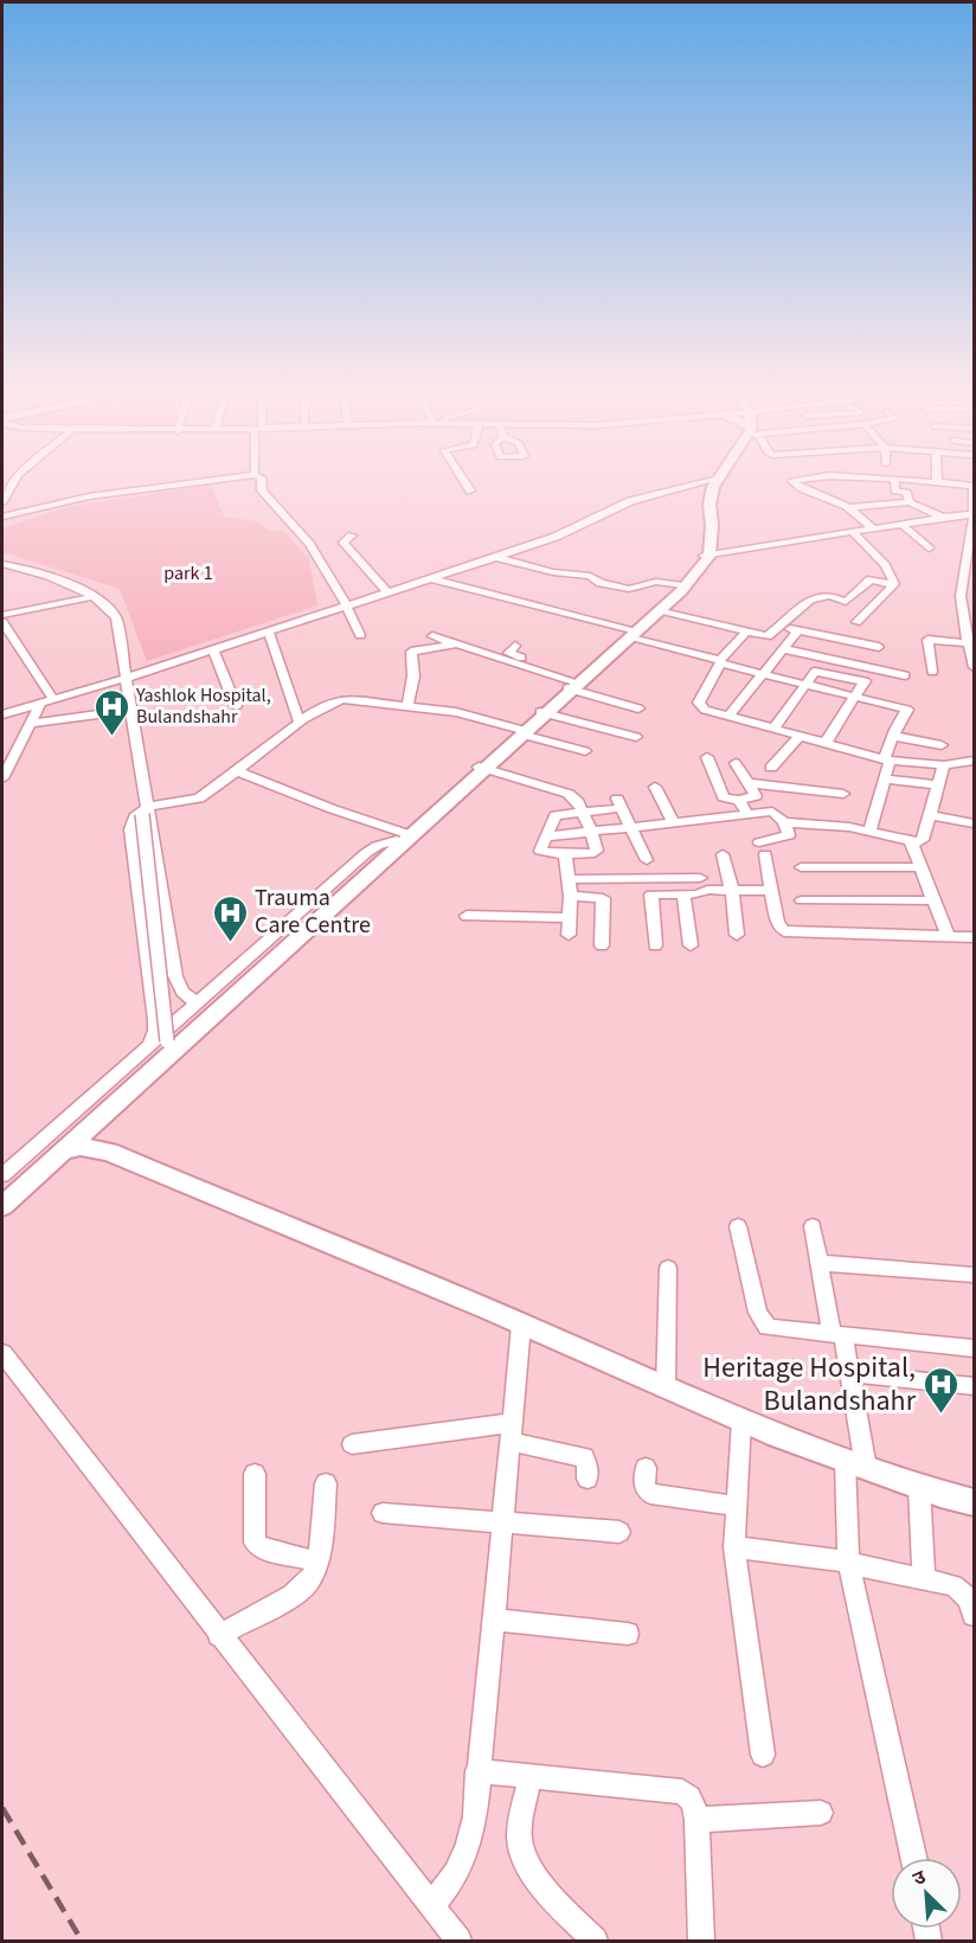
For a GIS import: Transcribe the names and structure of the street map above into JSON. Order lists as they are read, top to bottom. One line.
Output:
{"parks":["park 1"],"places":{"hospital":["Yashlok Hospital, Bulandshahr","Trauma Care Centre","Heritage Hospital, Bulandshahr"]},"north":"top left"}
